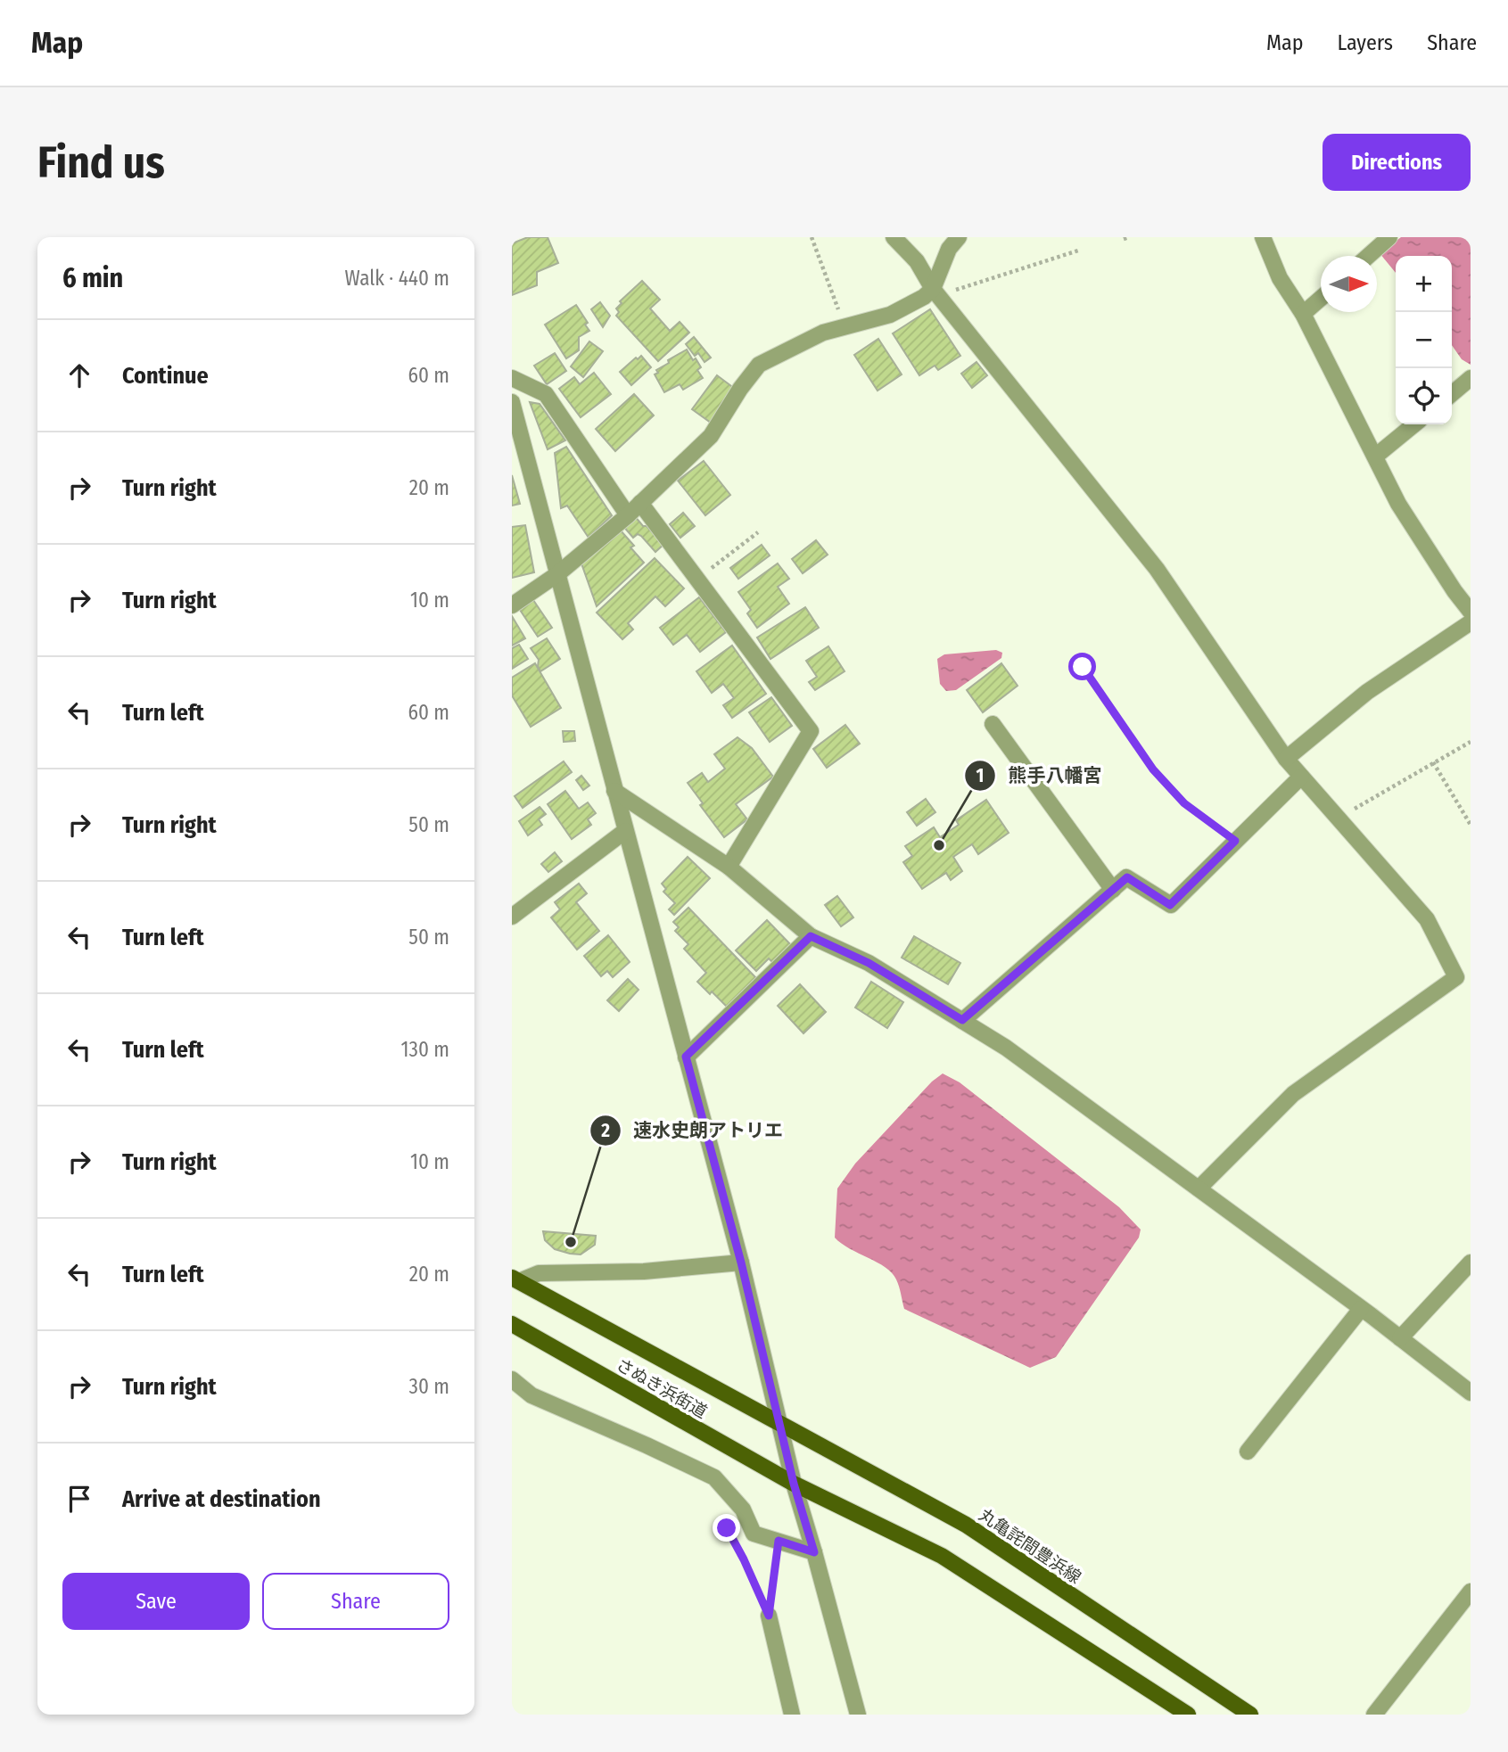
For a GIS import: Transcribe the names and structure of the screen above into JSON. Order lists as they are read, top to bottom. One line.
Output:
{"streets":{"main road":["さぬき浜街道","丸亀詫間豊浜線"]},"crossings":[["さぬき浜街道","丸亀詫間豊浜線"]],"places":["熊手八幡宮","速水史朗アトリエ"],"north":"right","page":{"header":"Map","nav":["Map","Layers","Share"],"buttons":["Directions",["Save","Share"]],"title":"Find us","heading":["6 min","Walk · 440 m"],"map_buttons":["+","−"],"list":[["Continue","60 m"],["Turn right","20 m"],["Turn right","10 m"],["Turn left","60 m"],["Turn right","50 m"],["Turn left","50 m"],["Turn left","130 m"],["Turn right","10 m"],["Turn left","20 m"],["Turn right","30 m"],"Arrive at destination"]}}
